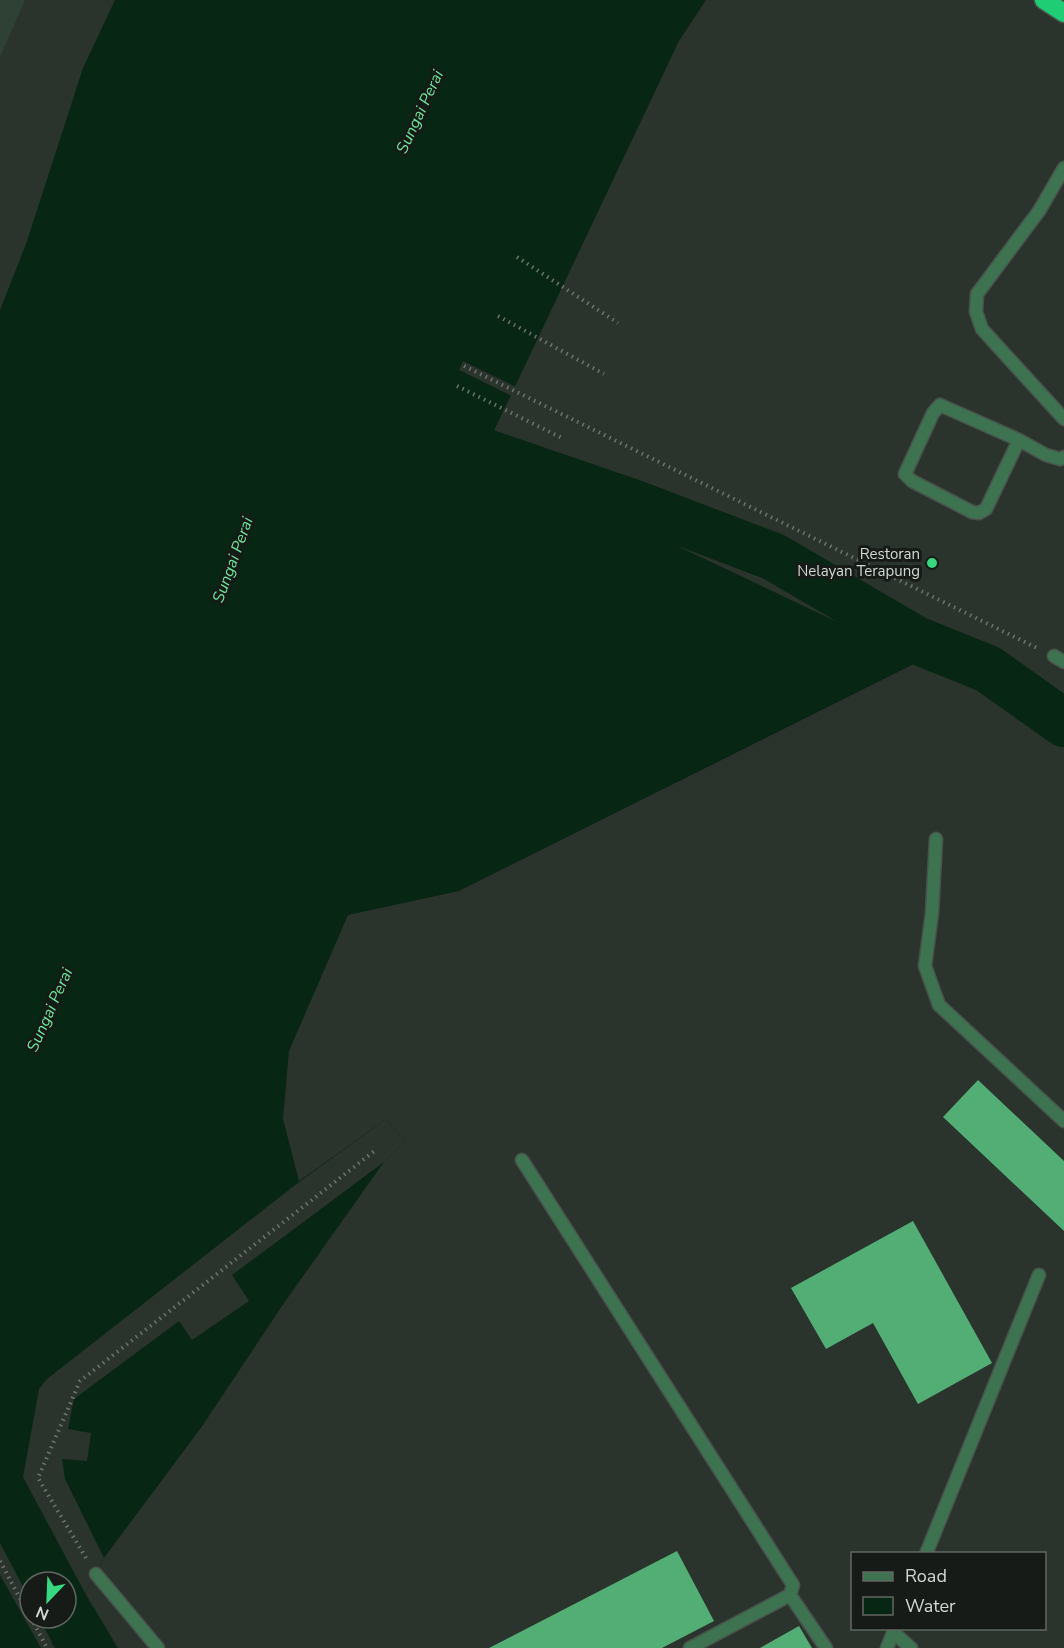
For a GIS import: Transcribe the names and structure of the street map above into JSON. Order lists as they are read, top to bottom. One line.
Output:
{"water":["Sungai Perai"],"places":["Restoran Nelayan Terapung"],"legend":["Road","Water"],"north":"bottom left"}
